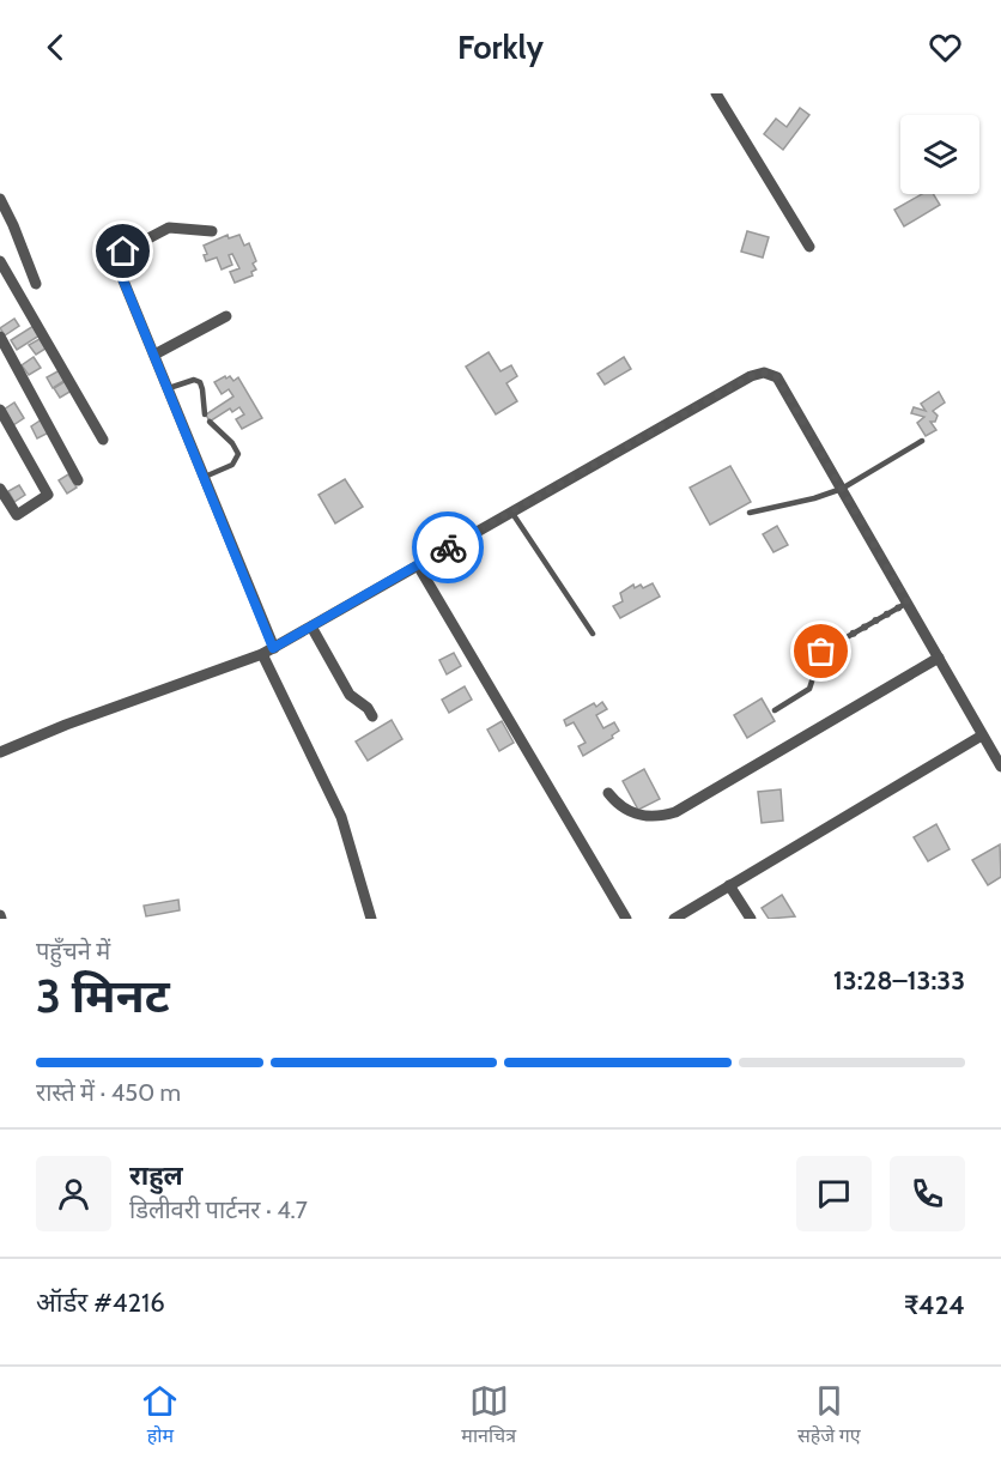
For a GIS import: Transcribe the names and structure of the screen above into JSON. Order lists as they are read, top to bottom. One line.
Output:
{"page":{"header":"Forkly","heading":["3 मिनट","पहुँचने में","13:28–13:33"],"panel":["राहुल","डिलीवरी पार्टनर · 4.7","ऑर्डर #4216","₹424"],"bar":"रास्ते में · 450 m","tabs":["होम","मानचित्र","सहेजे गए"]}}
